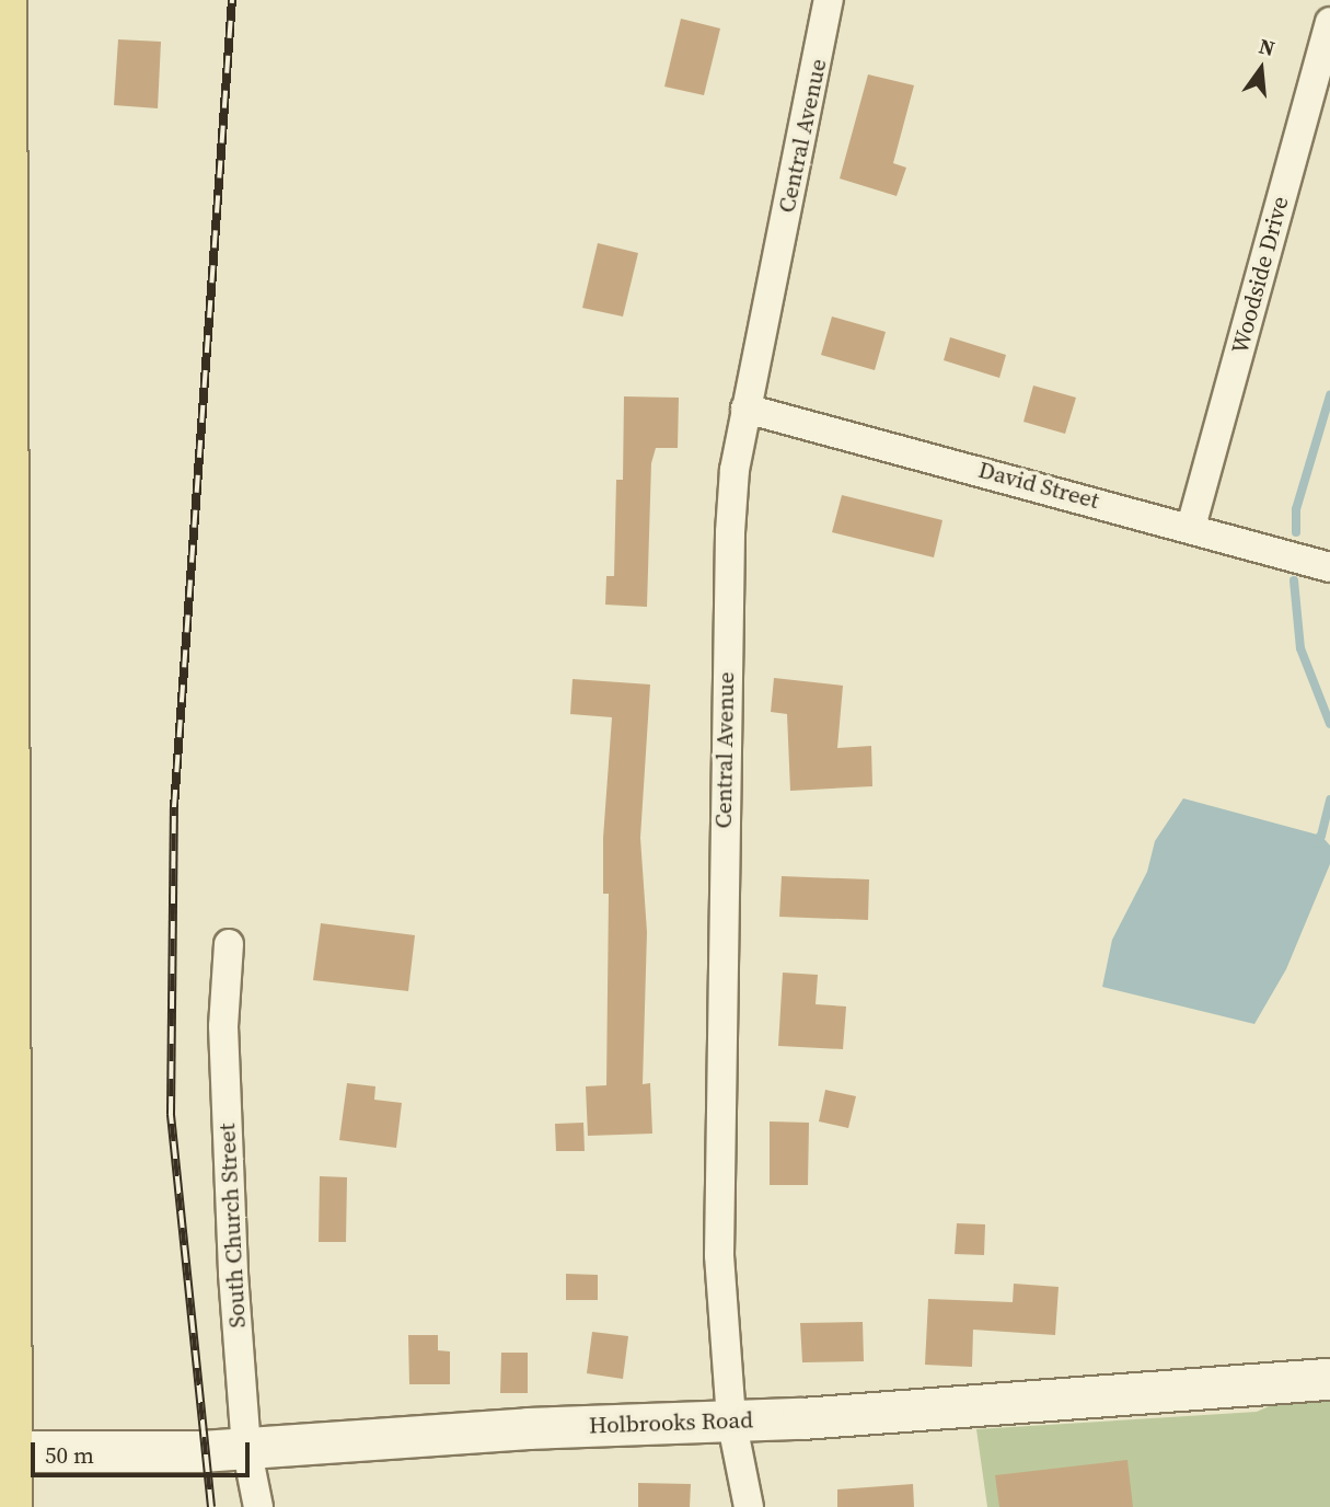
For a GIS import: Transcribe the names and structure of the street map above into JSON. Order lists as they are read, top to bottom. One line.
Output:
{"streets":{"street":["Central Avenue","Woodside Drive","David Street","South Church Street","Holbrooks Road"]},"crossings":[["Central Avenue","David Street"],["Central Avenue","Holbrooks Road"],["Woodside Drive","David Street"],["South Church Street","Holbrooks Road"]],"scale_bar":"50 m","north":"top"}
